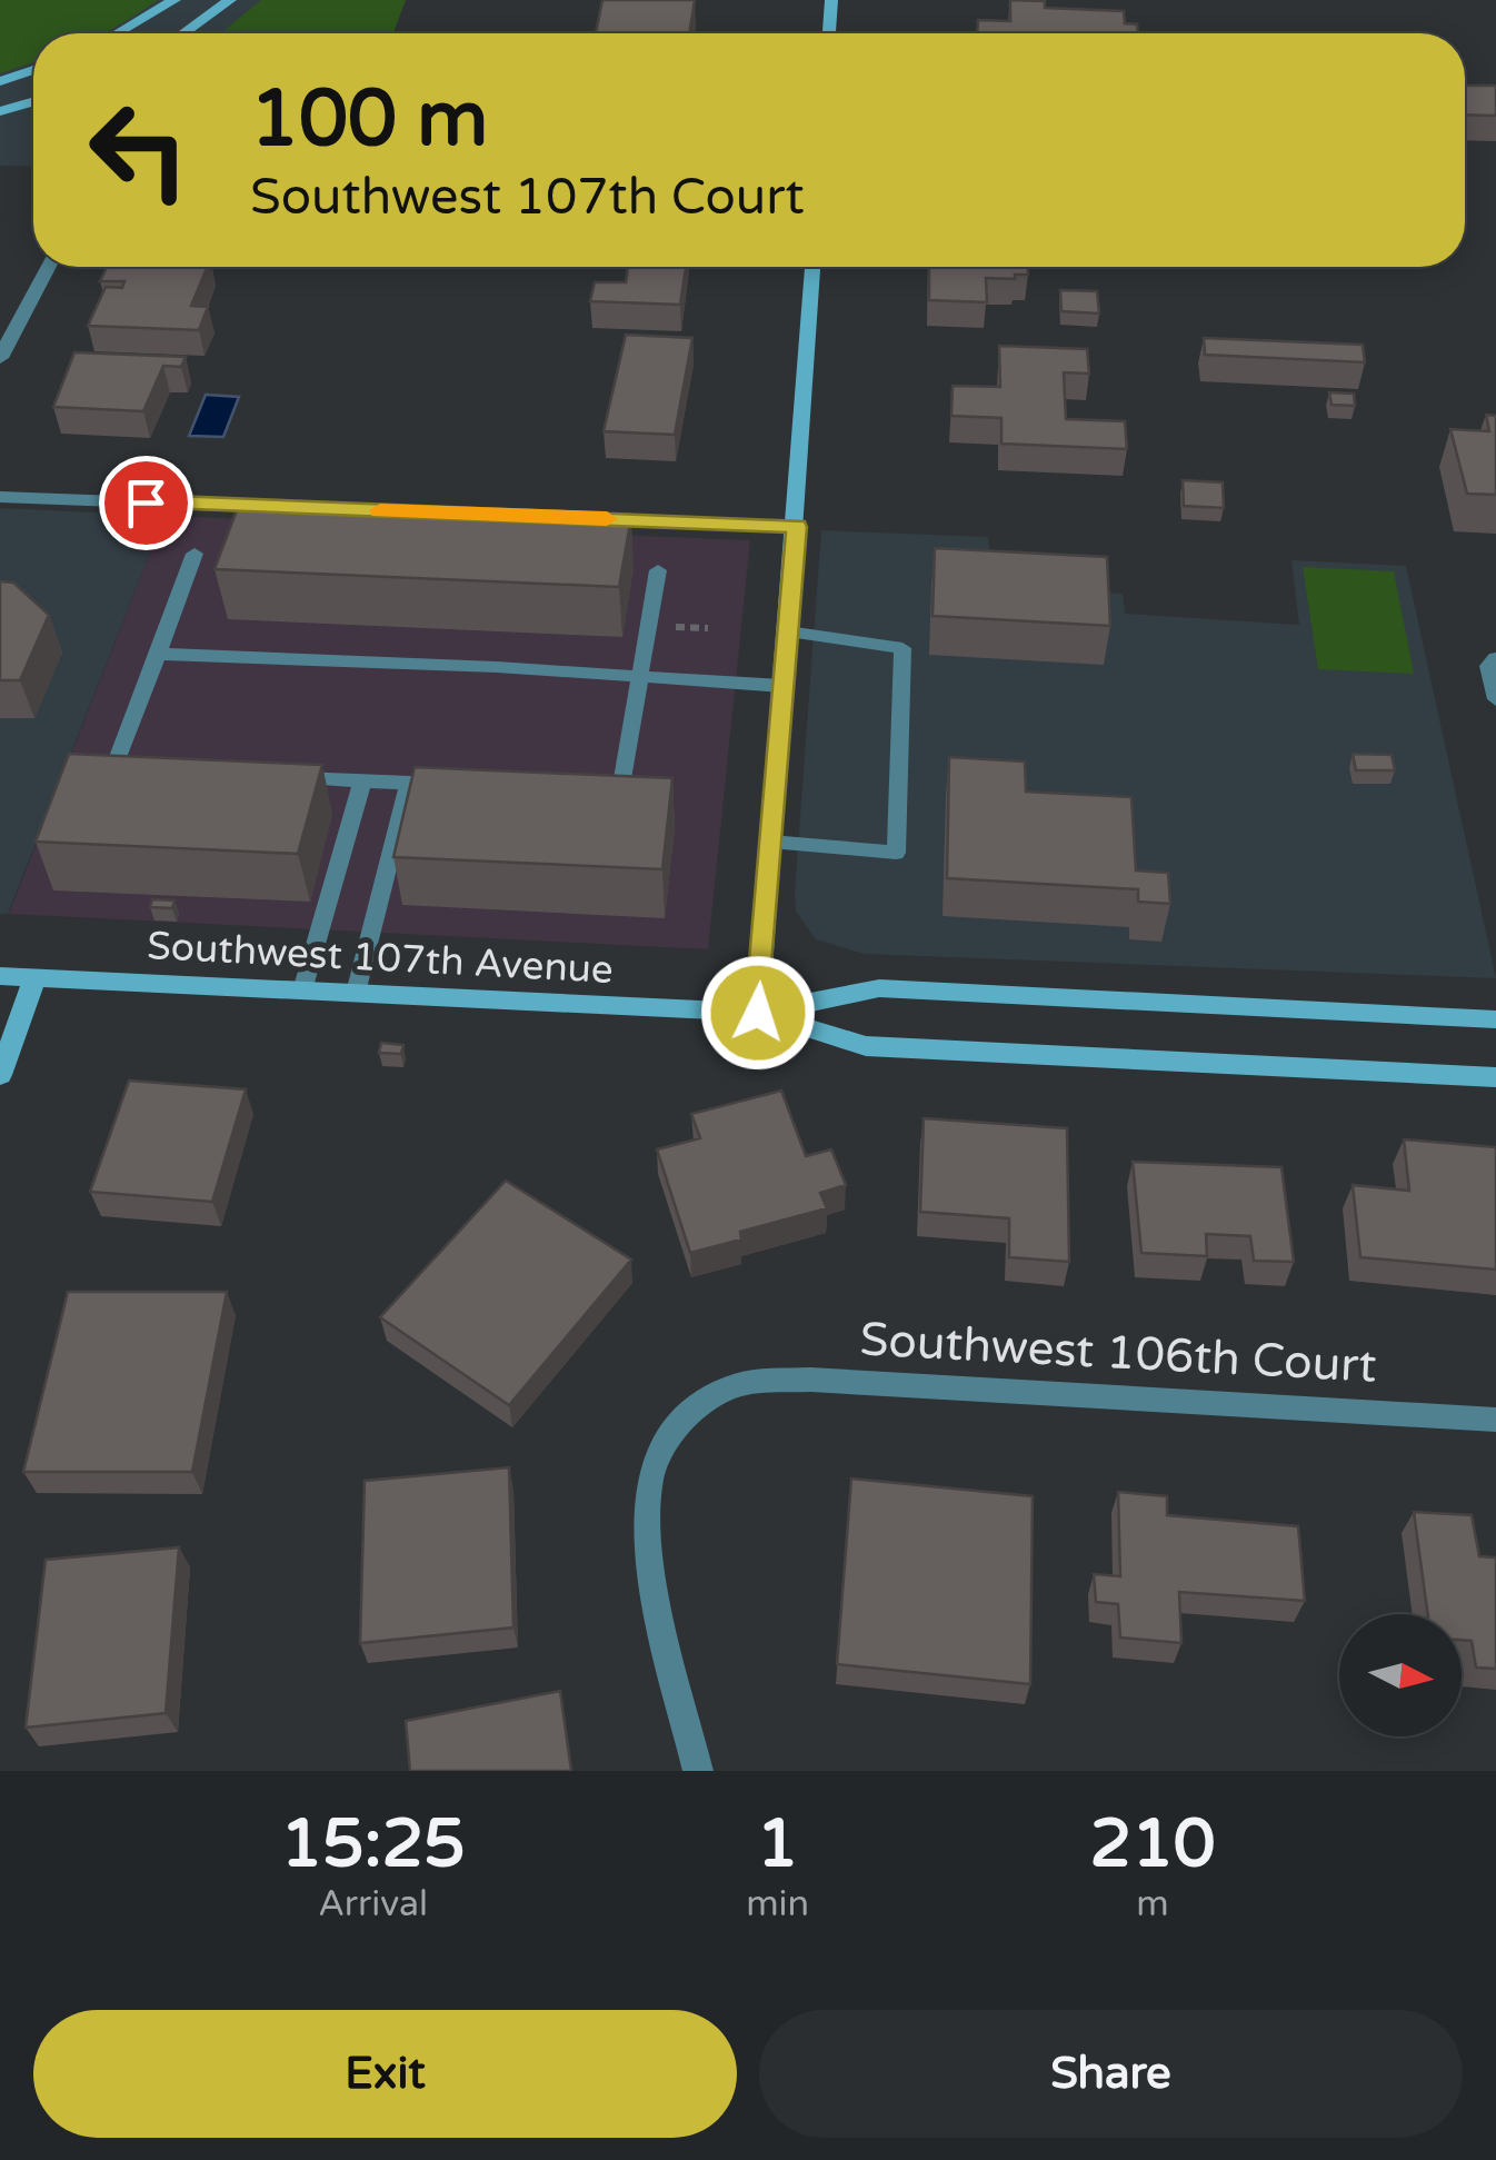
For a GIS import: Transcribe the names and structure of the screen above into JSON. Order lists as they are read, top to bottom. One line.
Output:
{"streets":{"main road":["Southwest 107th Avenue"],"street":["Southwest 106th Court"]},"north":"right","page":{"turn":["100 m","Southwest 107th Court"],"eta":["15:25","Arrival","1","min","210","m"],"buttons":["Exit","Share"]}}
